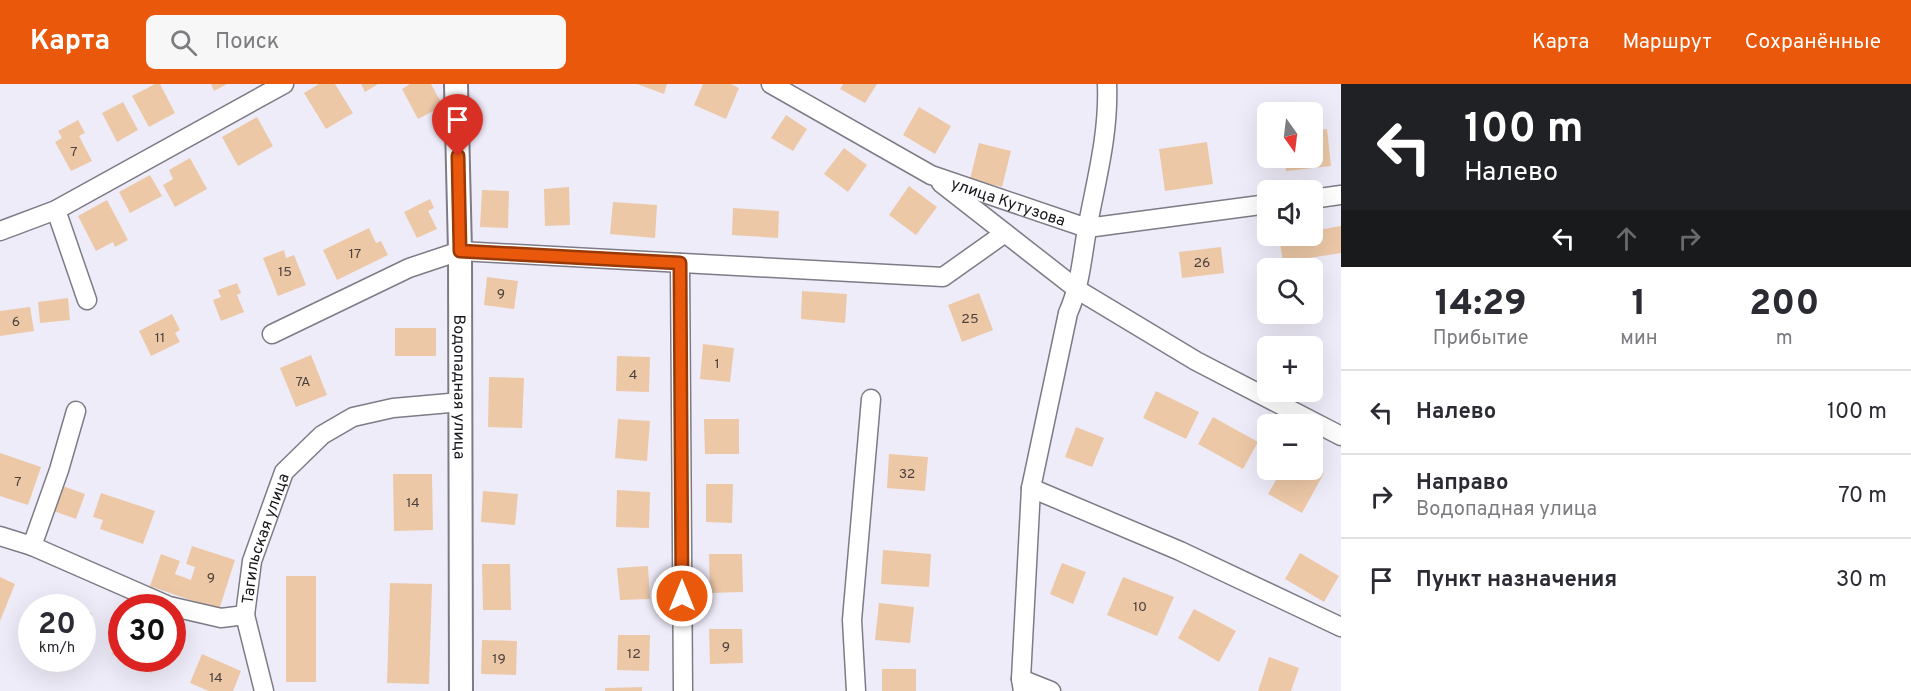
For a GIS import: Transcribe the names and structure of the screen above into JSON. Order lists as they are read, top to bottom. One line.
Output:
{"streets":{"street":["улица Кутузова","Водопадная улица","Тагильская улица"]},"crossings":[["Водопадная улица","Тагильская улица"]],"house_numbers":["7","17","26","15","9","25","6","11","1","4","7А","32","7","14","9","10","9","12","19","14"],"north":"bottom","page":{"header":"Карта","search":"Поиск","nav":["Карта","Маршрут","Сохранённые"],"turn":["100 m","Налево"],"map_buttons":["+","−"],"eta":["14:29","Прибытие","1","мин","200","m"],"list":[{"name":"Налево","value":"100 m"},{"name":"Направо","note":"Водопадная улица","value":"70 m"},{"name":"Пункт назначения","value":"30 m"}],"speed":"20 km/h","limit":"30"}}
